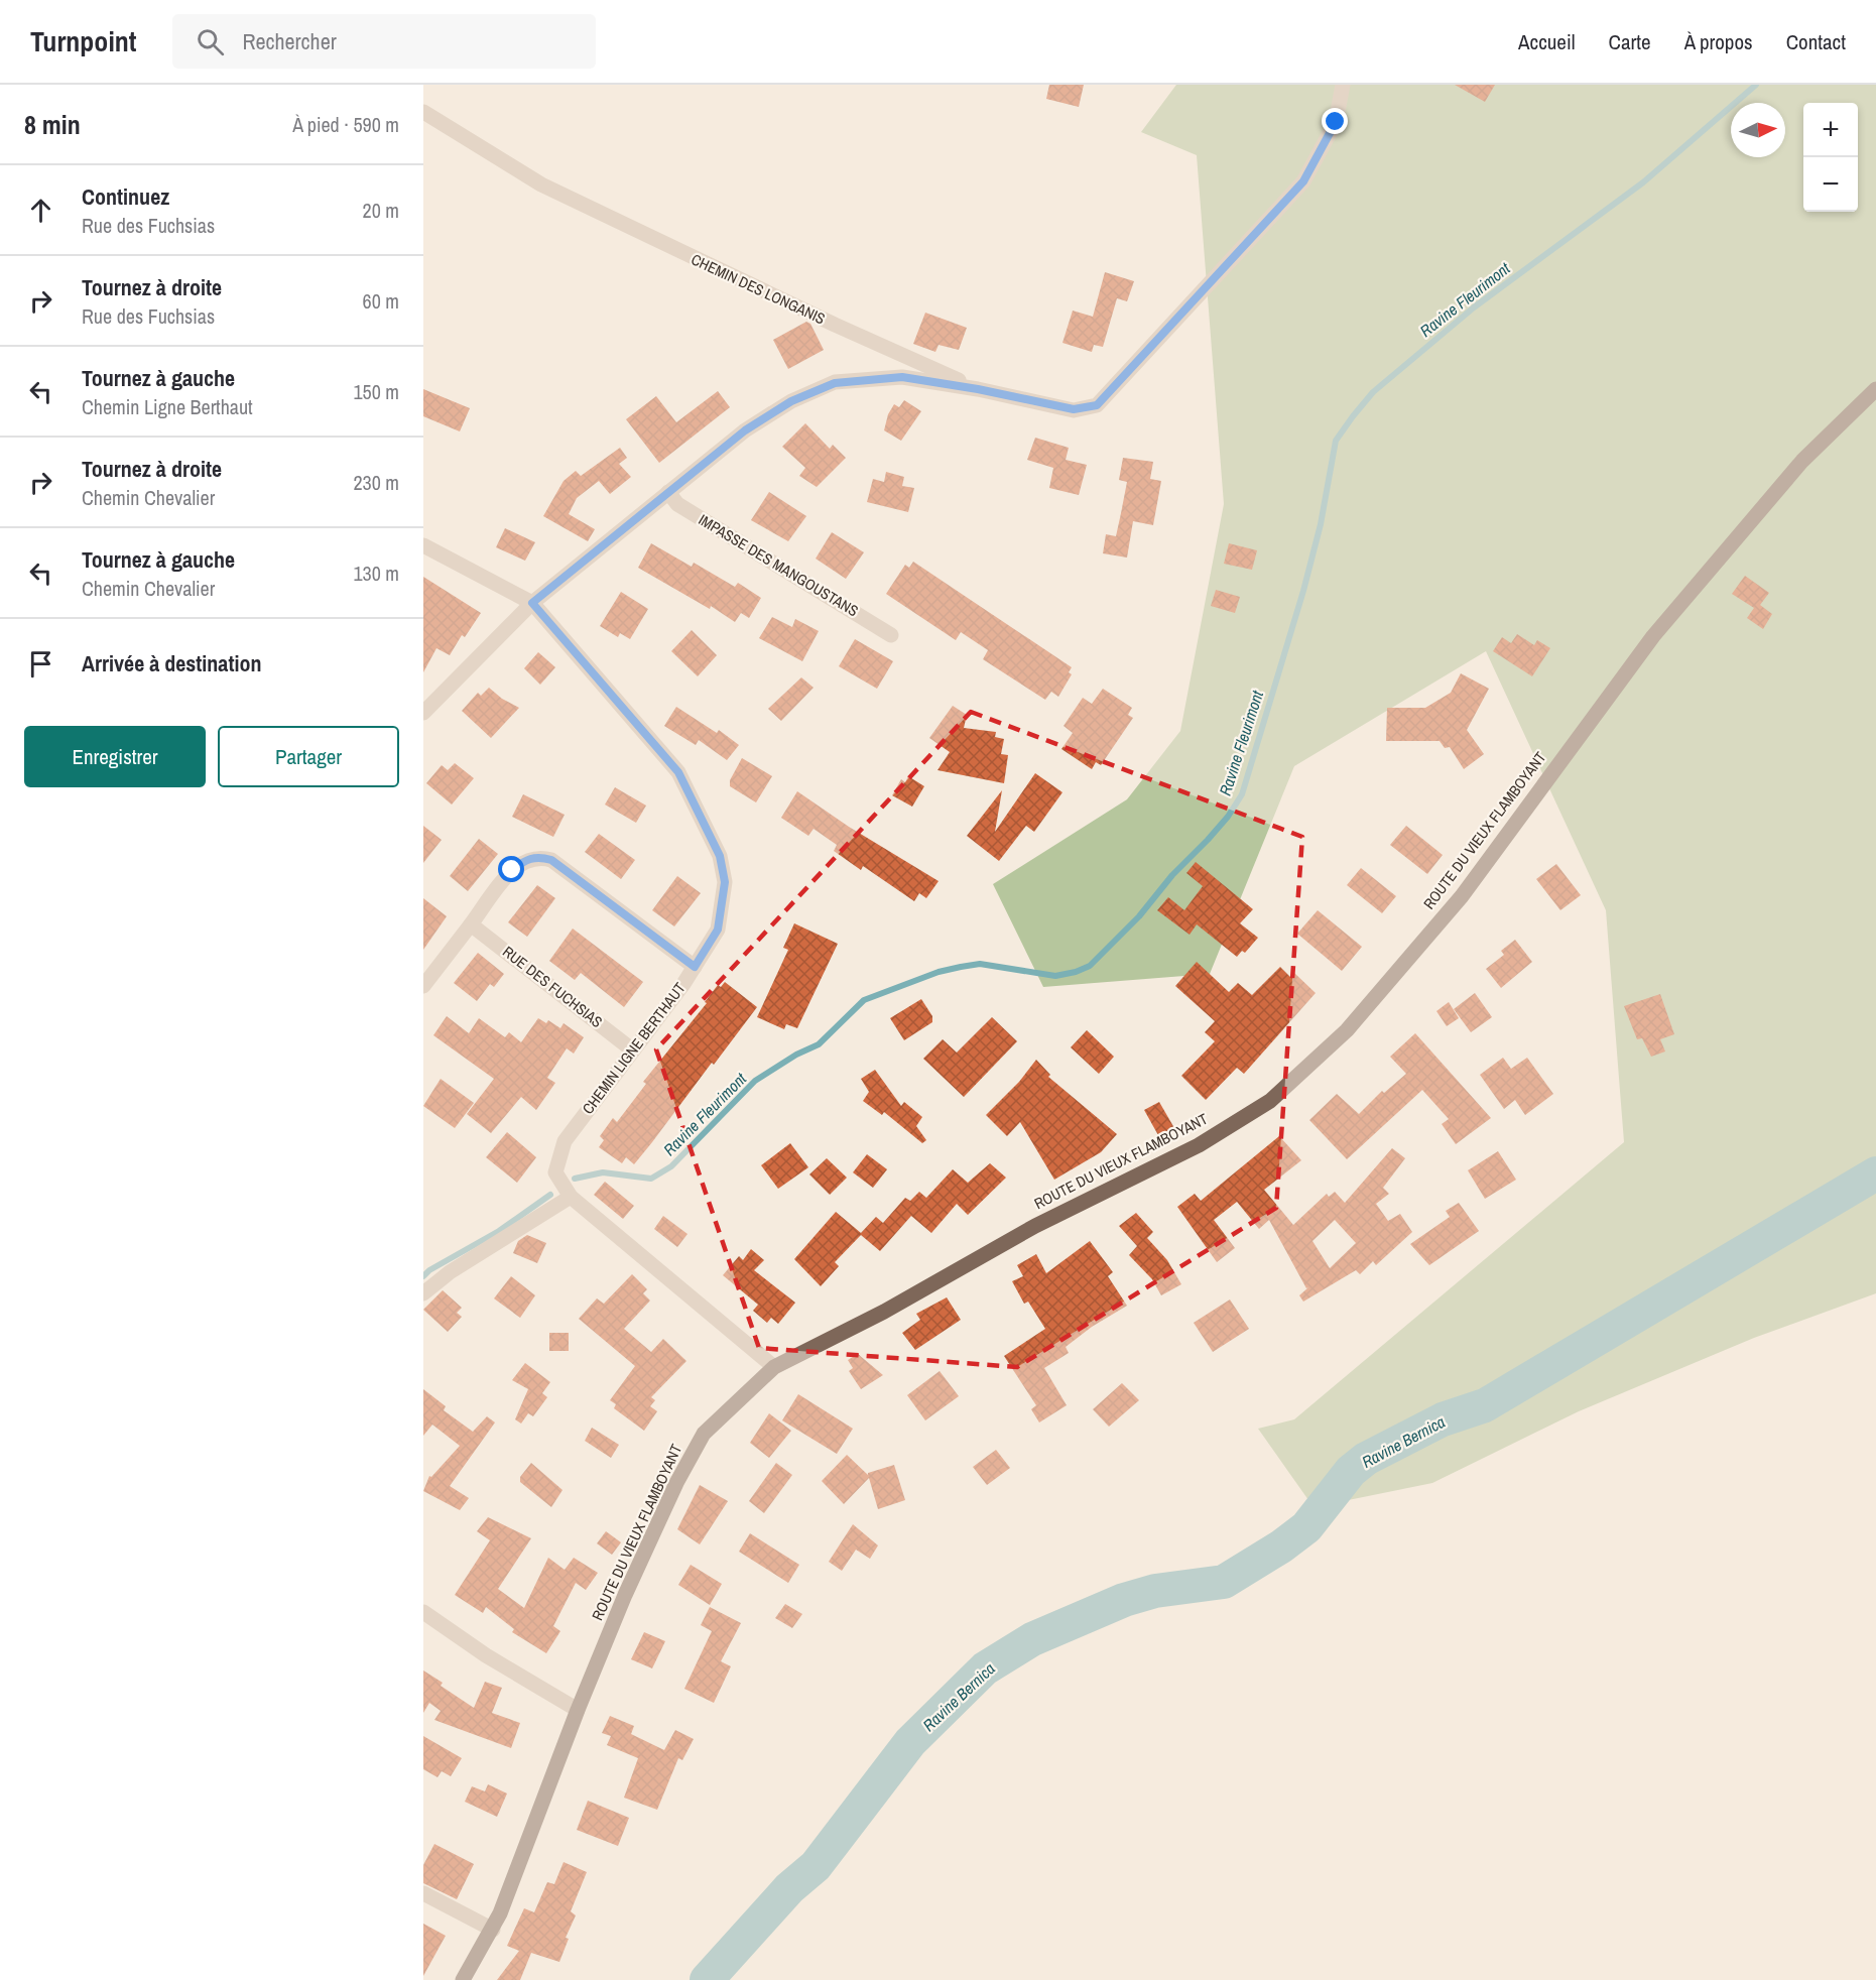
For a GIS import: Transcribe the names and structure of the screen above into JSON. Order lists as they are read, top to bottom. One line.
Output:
{"streets":{"main road":["ROUTE DU VIEUX FLAMBOYANT"],"street":["CHEMIN DES LONGANIS","IMPASSE DES MANGOUSTANS","RUE DES FUCHSIAS","CHEMIN LIGNE BERTHAUT"]},"crossings":[["ROUTE DU VIEUX FLAMBOYANT","CHEMIN LIGNE BERTHAUT"],["RUE DES FUCHSIAS","CHEMIN LIGNE BERTHAUT"]],"water":["Ravine Fleurimont","Ravine Bernica"],"north":"right","page":{"header":"Turnpoint","search":"Rechercher","nav":["Accueil","Carte","À propos","Contact"],"heading":["8 min","À pied · 590 m"],"map_buttons":["+","−"],"list":[["Continuez","Rue des Fuchsias","20 m"],["Tournez à droite","Rue des Fuchsias","60 m"],["Tournez à gauche","Chemin Ligne Berthaut","150 m"],["Tournez à droite","Chemin Chevalier","230 m"],["Tournez à gauche","Chemin Chevalier","130 m"],"Arrivée à destination"],"buttons":["Enregistrer","Partager"]}}
